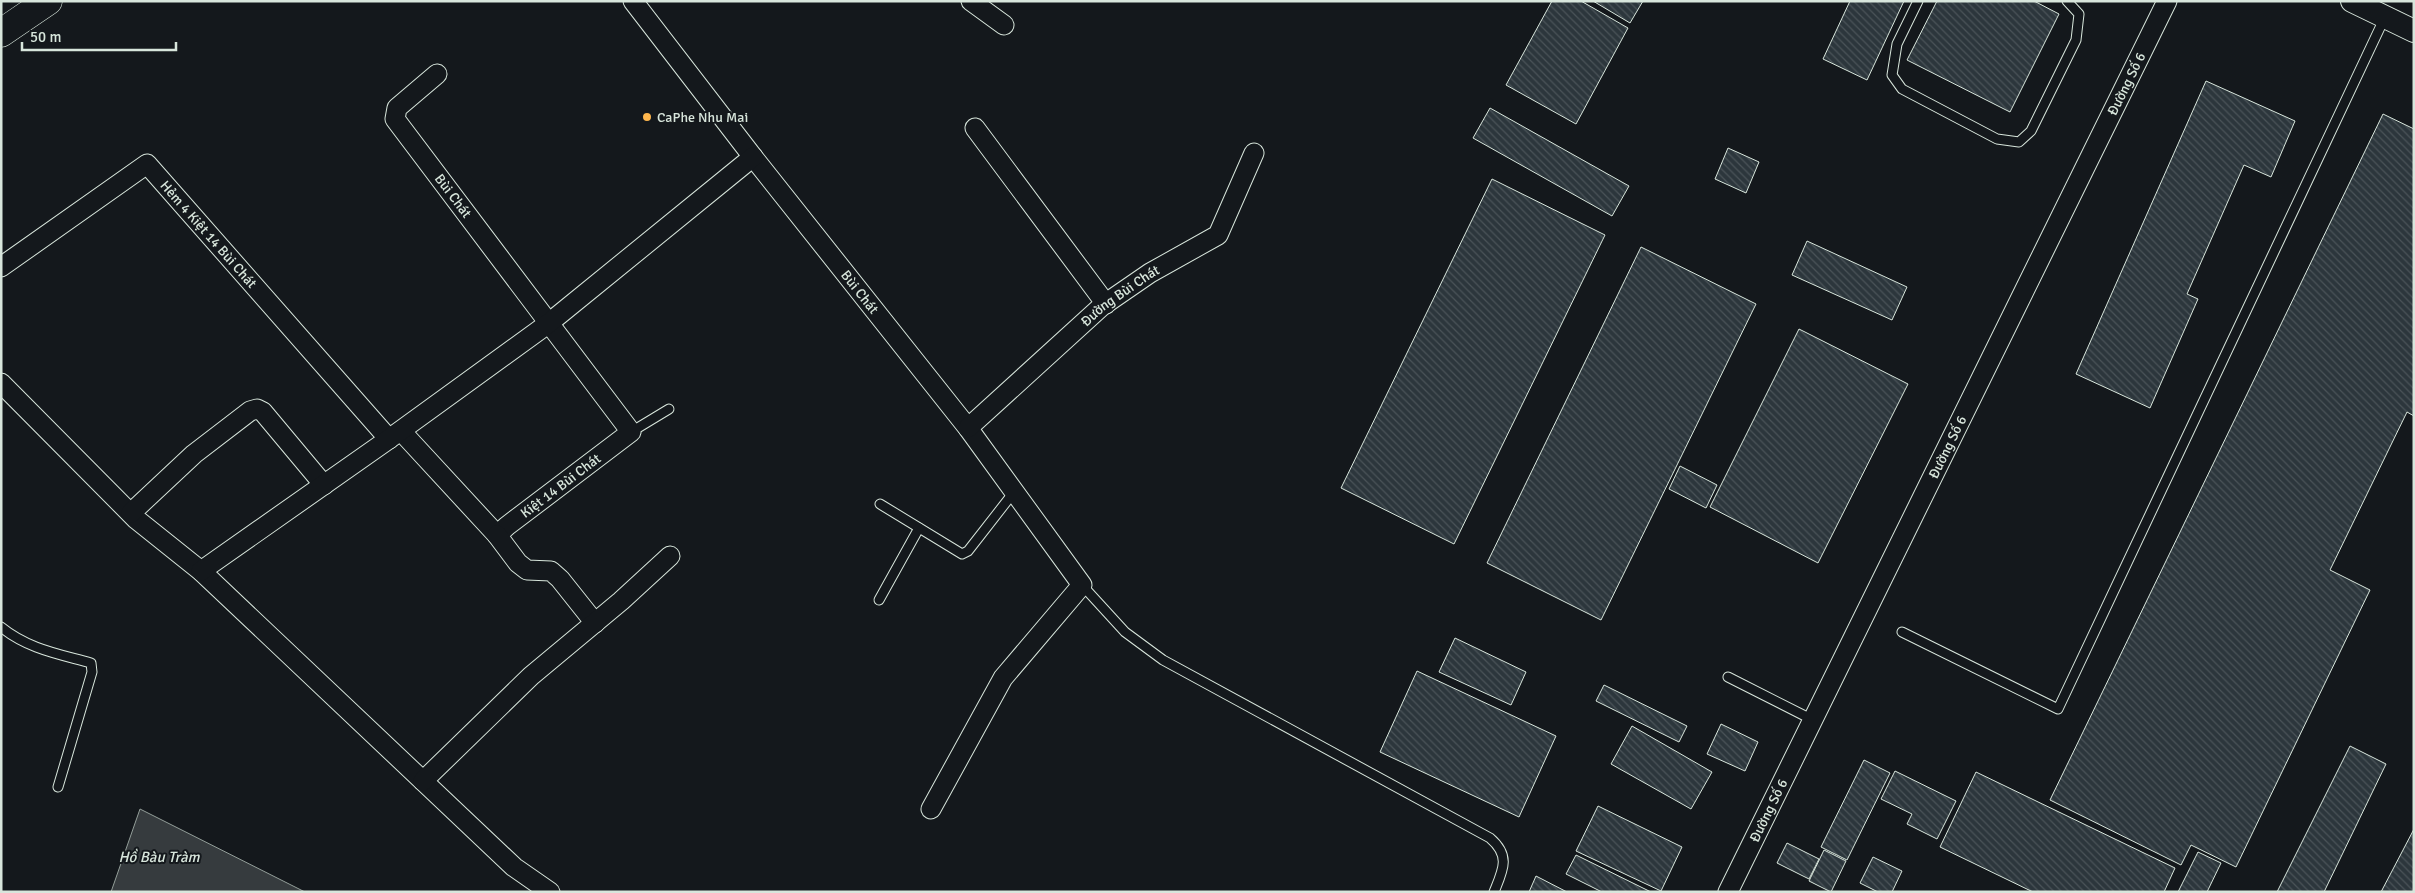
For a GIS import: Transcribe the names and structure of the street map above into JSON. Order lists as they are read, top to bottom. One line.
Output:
{"streets":{"street":["Đường Số 6","Bùi Chát","Hẻm 4 Kiệt 14 Bùi Chát","Đường Bùi Chát","Kiệt 14 Bùi Chát"]},"crossings":[["Bùi Chát","Đường Bùi Chát"]],"water":["Hồ Bàu Tràm"],"places":["CaPhe Nhu Mai"],"scale_bar":"50 m"}
